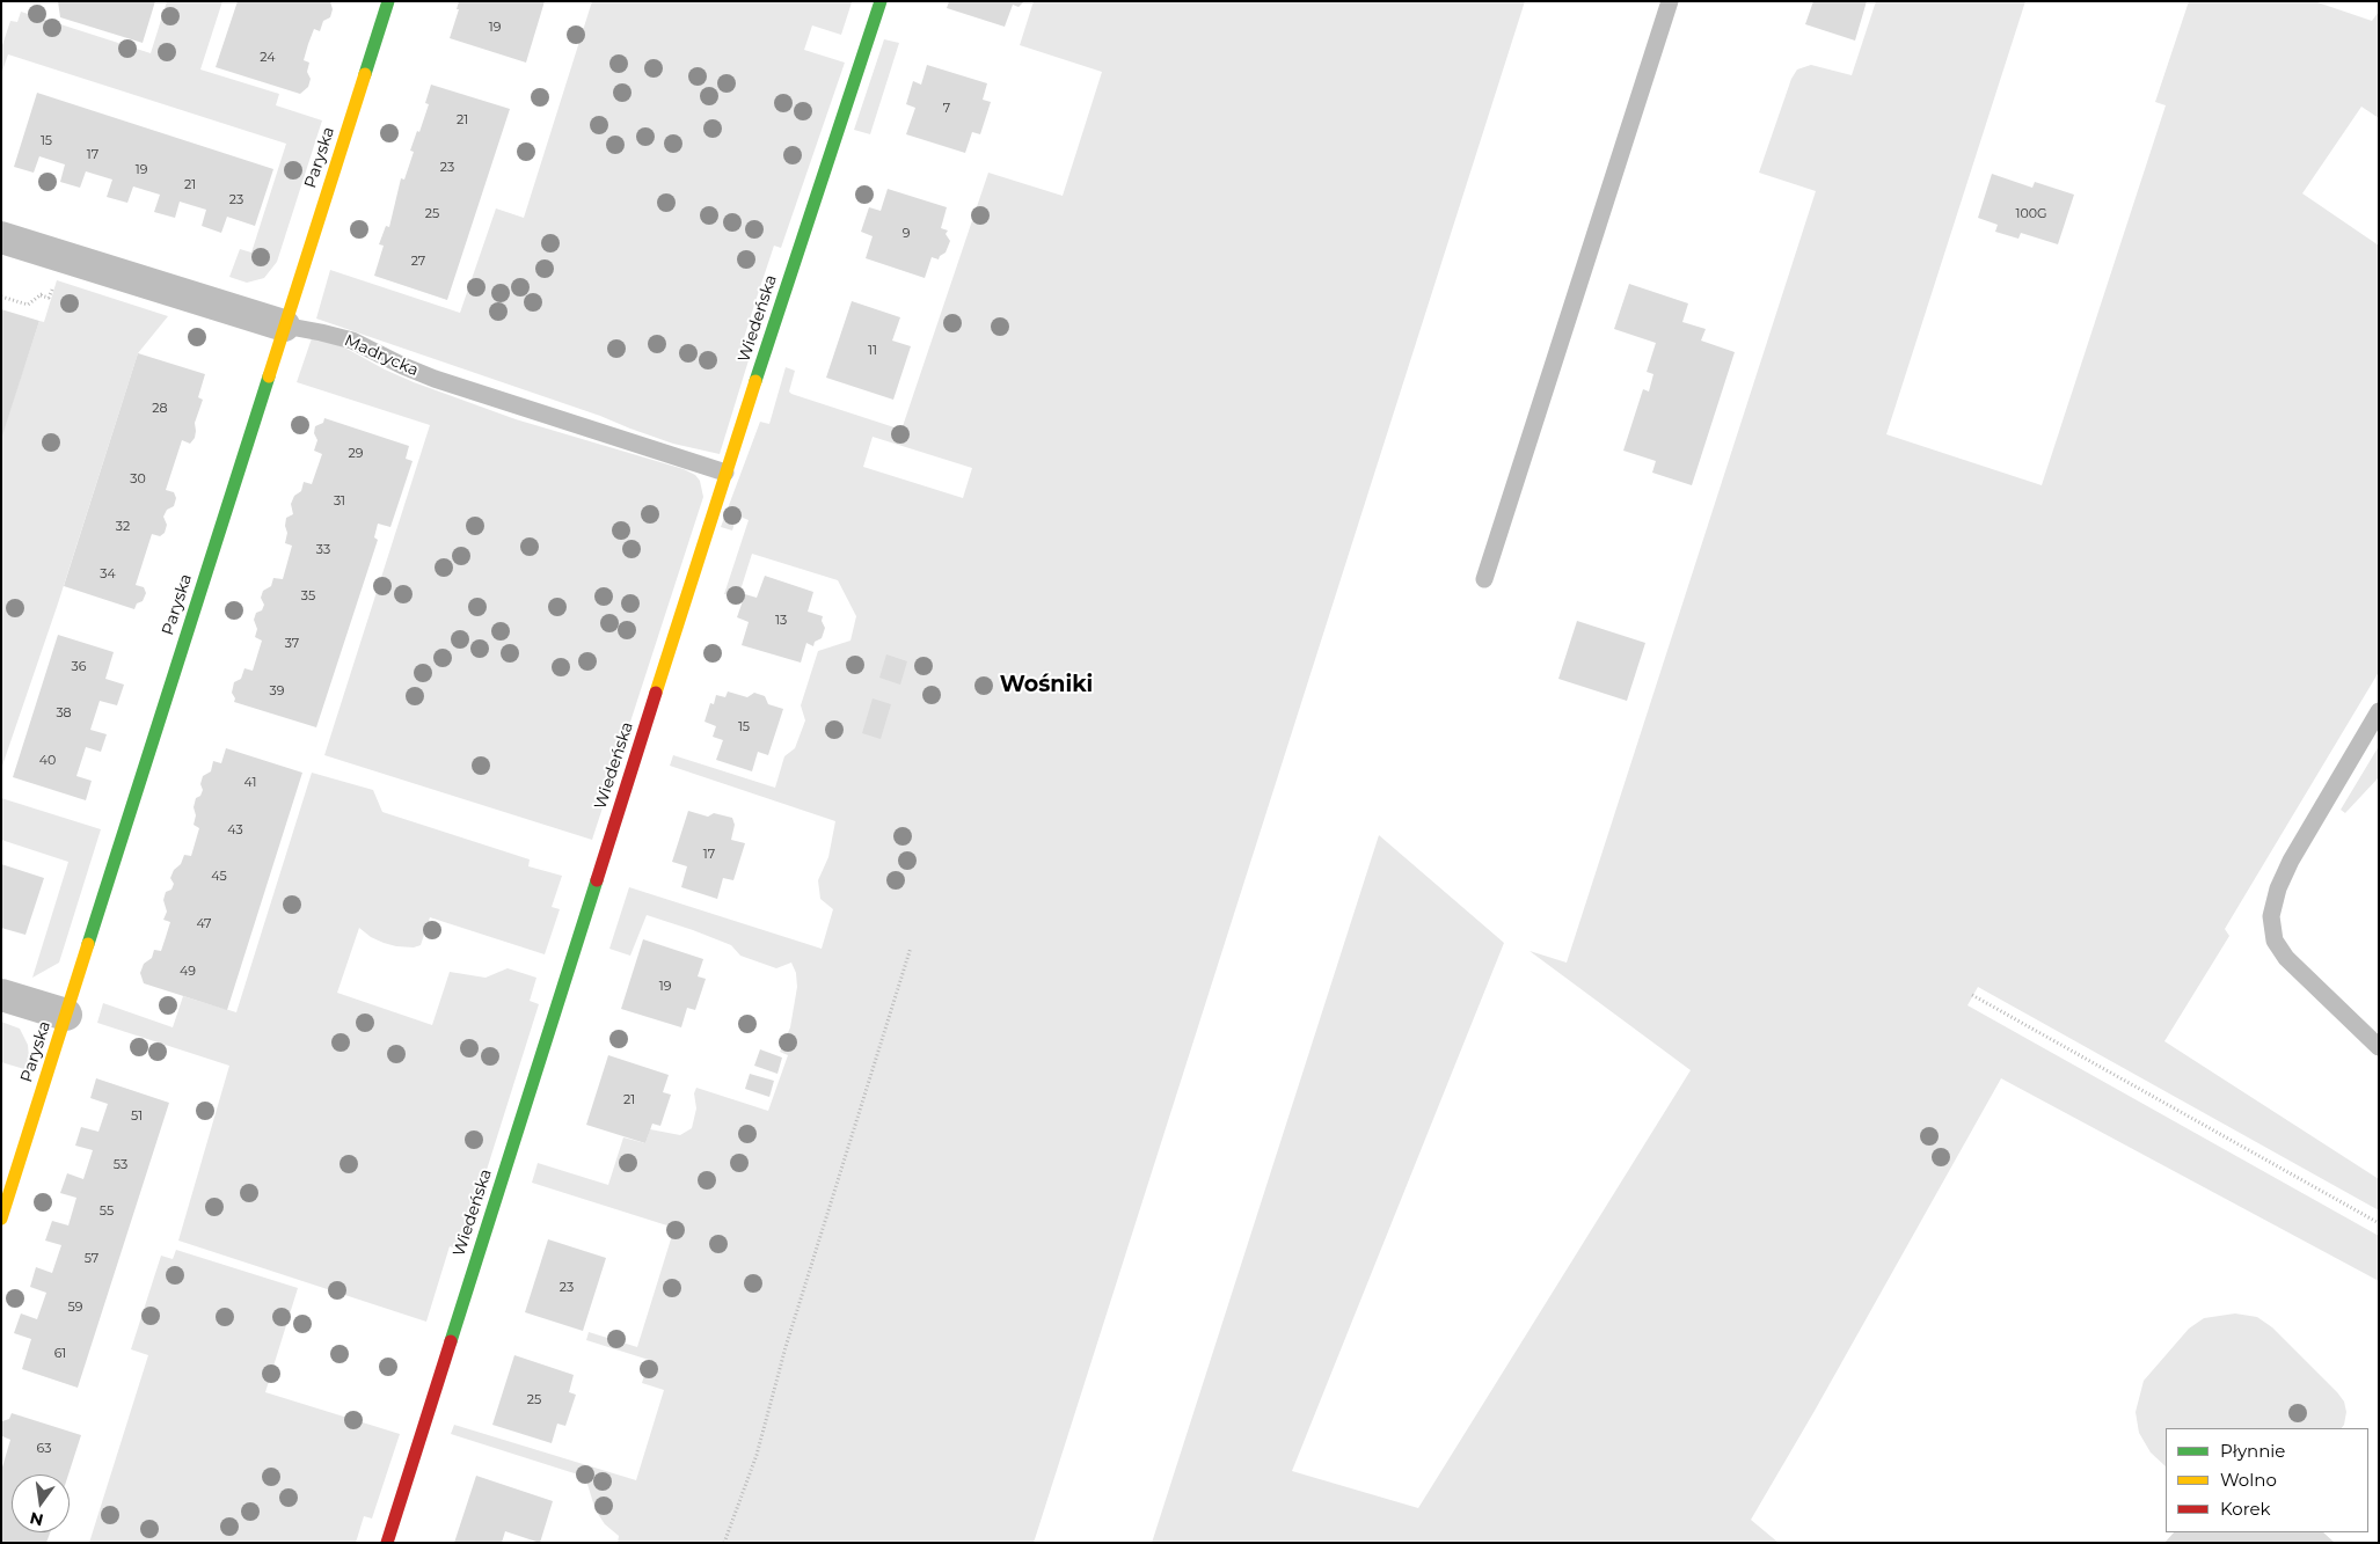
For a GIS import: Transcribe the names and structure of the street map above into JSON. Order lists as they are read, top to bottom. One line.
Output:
{"streets":{"street":["Paryska","Wiedeńska","Madrycka"]},"crossings":[["Paryska","Madrycka"],["Wiedeńska","Madrycka"]],"districts":["Wośniki"],"house_numbers":["19","24","7","21","15","17","23","19","21","23","25","100G","9","27","11","28","29","30","31","32","33","34","35","13","37","36","39","38","15","40","41","43","17","45","47","49","19","21","51","53","55","57","23","59","61","25","63"],"legend":["Płynnie","Wolno","Korek"],"north":"bottom"}
